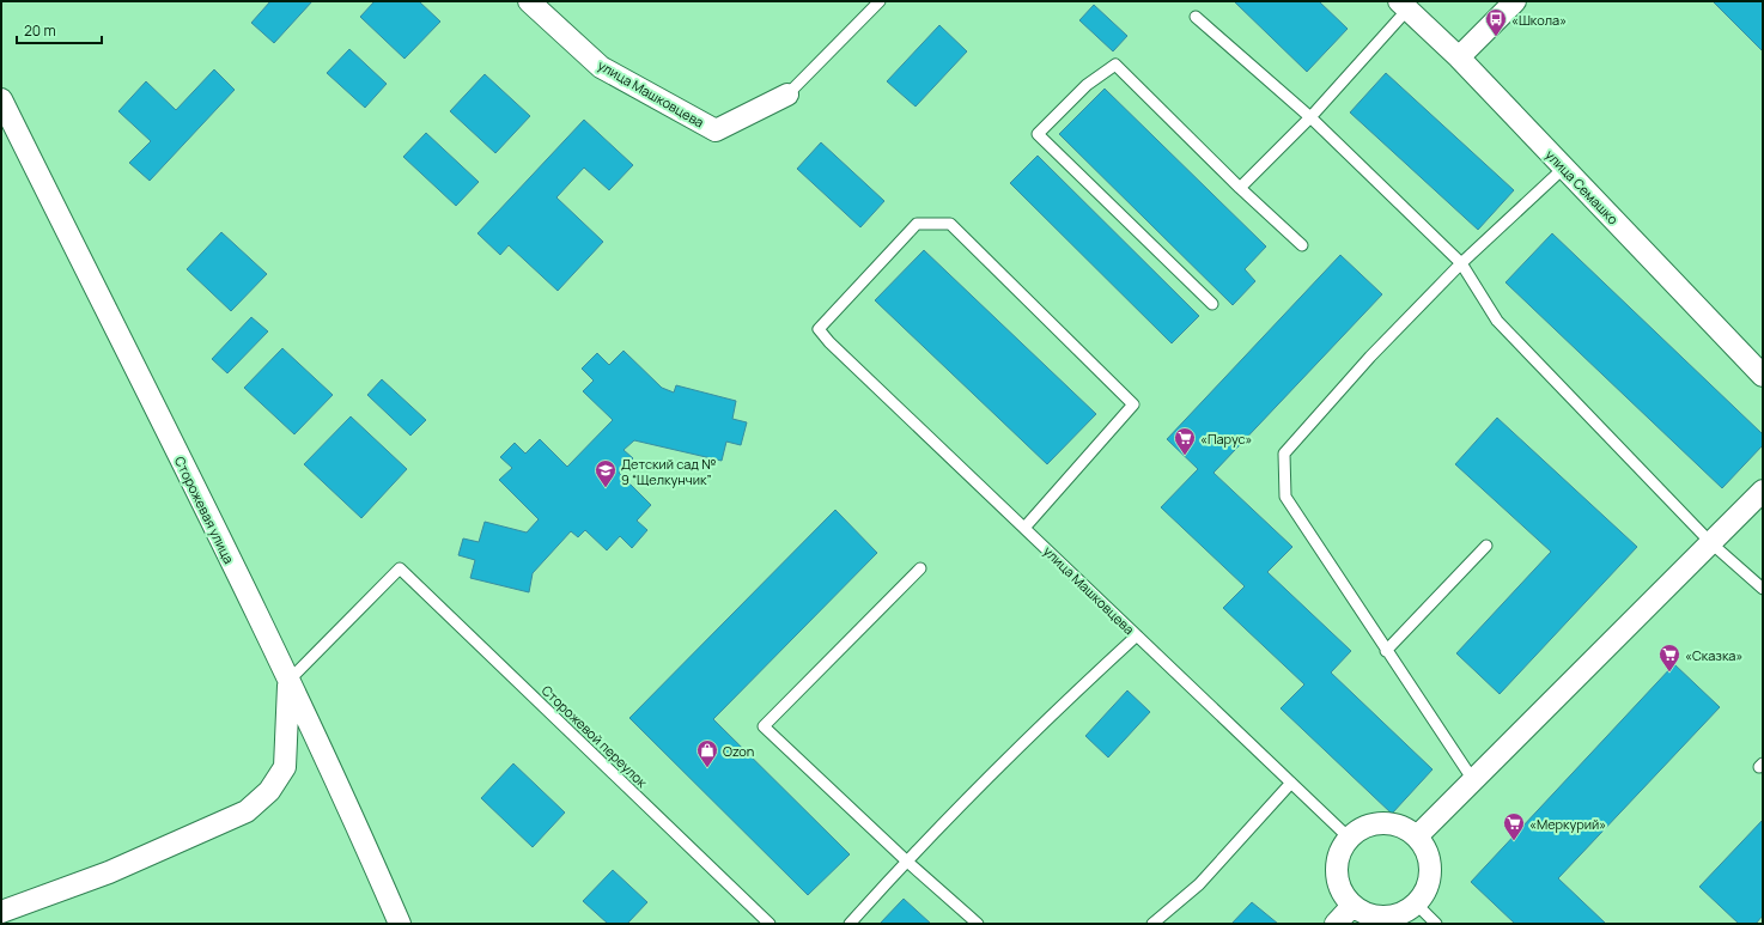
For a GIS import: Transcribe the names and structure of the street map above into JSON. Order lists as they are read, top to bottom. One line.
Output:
{"streets":{"street":["улица Машковцева","улица Семашко","Сторожевая улица"],"lane":["Сторожевой переулок"]},"crossings":[["Сторожевая улица","Сторожевой переулок"]],"places":{"bus stop":["«Школа»"],"supermarket":["«Парус»","«Сказка»","«Меркурий»"],"school or university":["Детский сад № 9 “Щелкунчик”"],"shop":["Ozon"]},"scale_bar":"20 m"}
